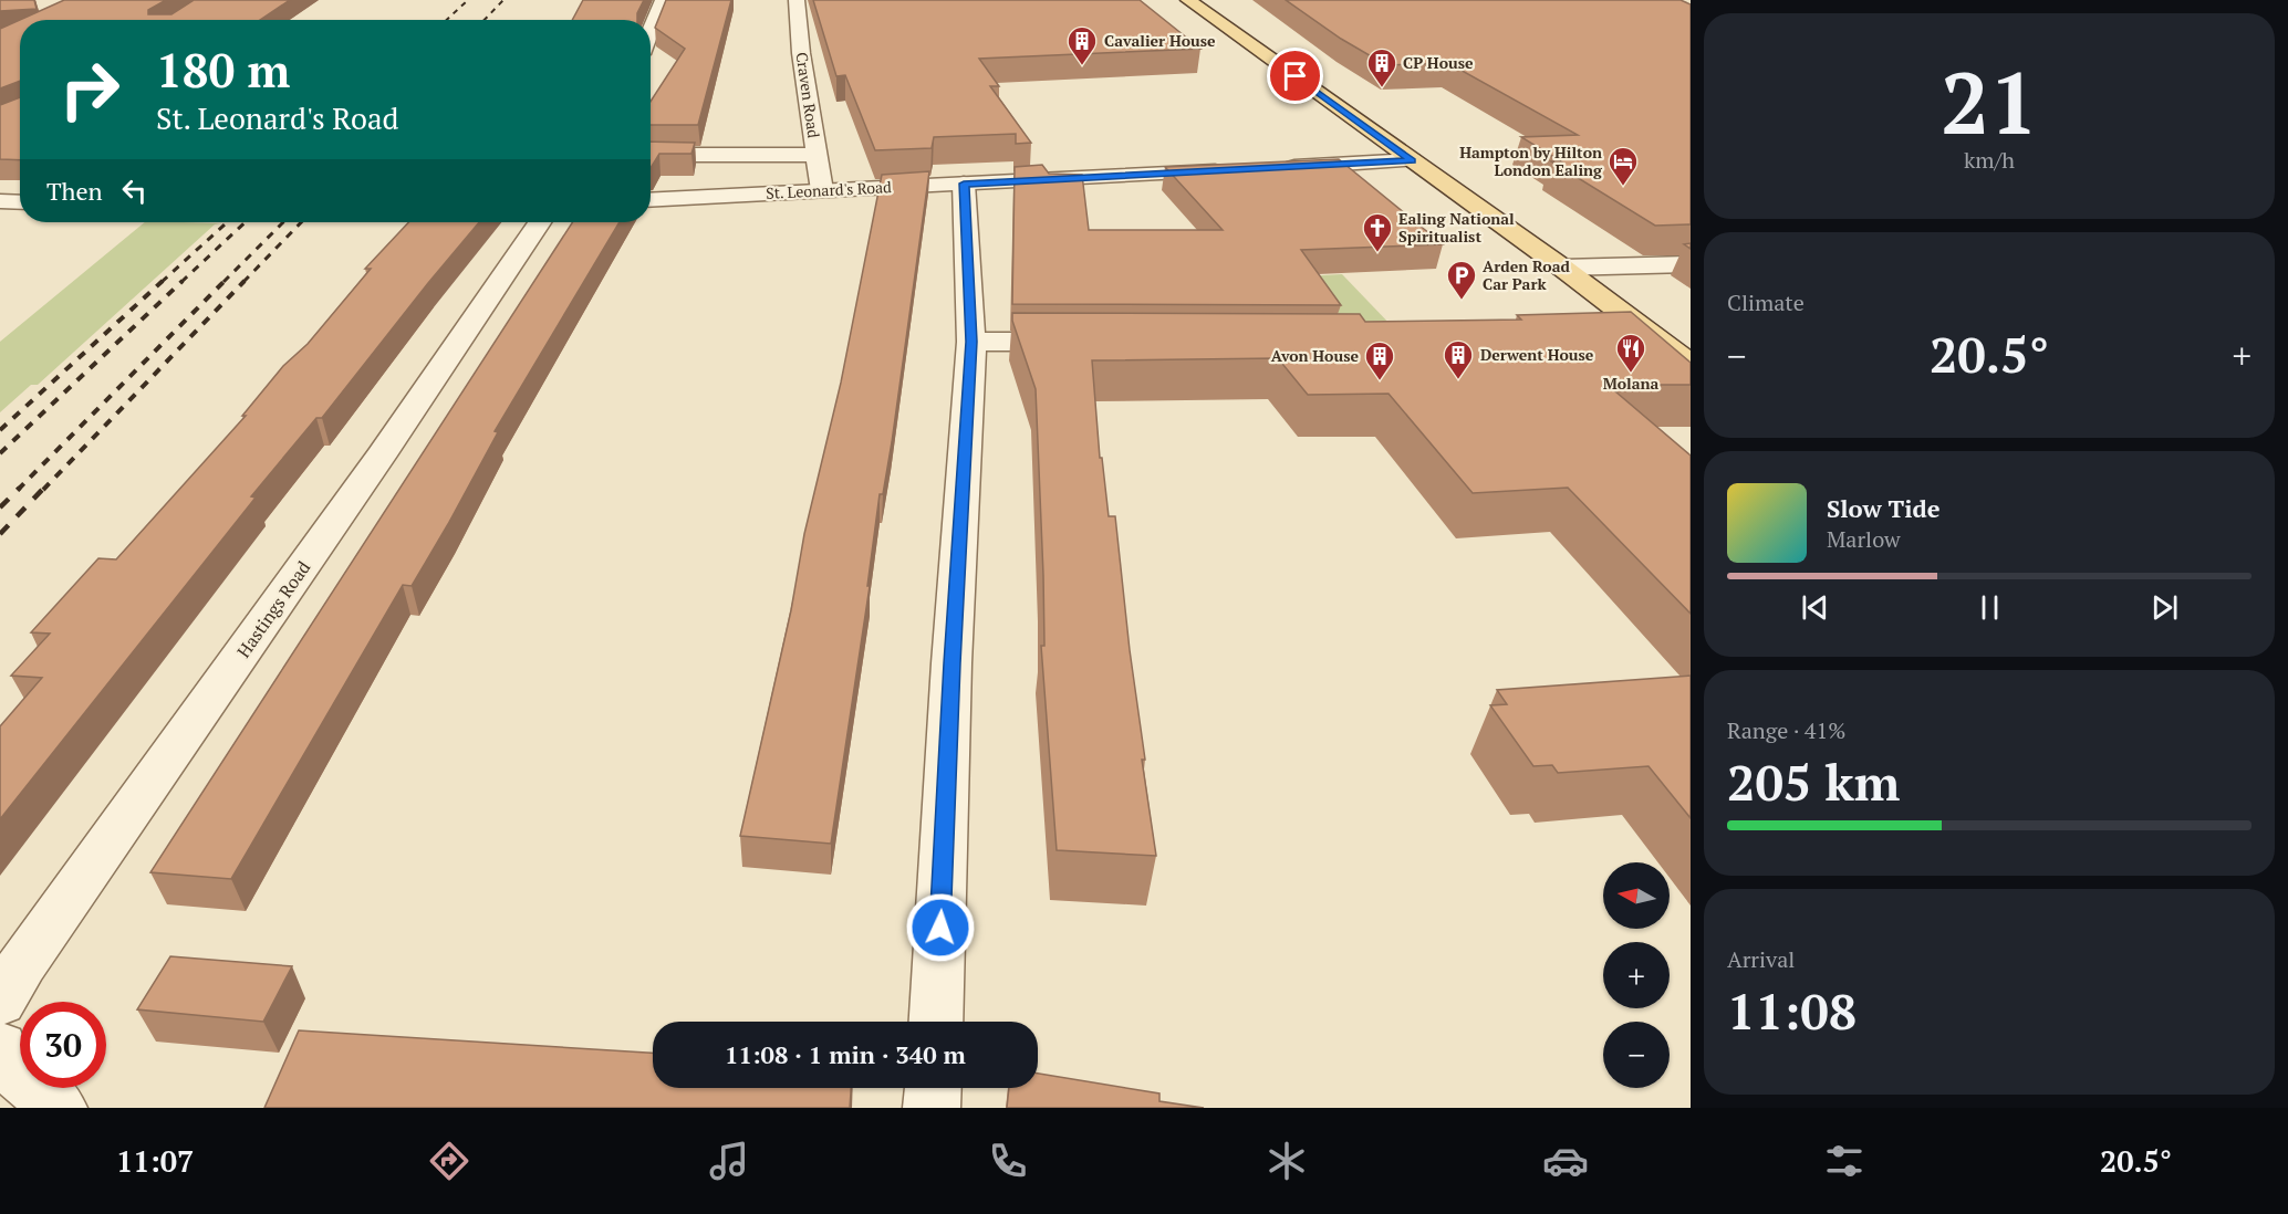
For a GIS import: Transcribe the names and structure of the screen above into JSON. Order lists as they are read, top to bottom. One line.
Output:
{"streets":{"street":["Craven Road","St. Leonard's Road","Hastings Road"]},"crossings":[["Craven Road","St. Leonard's Road"]],"places":{"building":["Cavalier House","CP House","Derwent House","Avon House"],"hotel":["Hampton by Hilton London Ealing"],"church":["Ealing National Spiritualist"],"parking":["Arden Road Car Park"],"restaurant":["Molana"]},"north":"left","page":{"tile":[["21","km/h"],"Climate",["Range · 41%","205 km"],["Arrival","11:08"]],"turn":["180 m","St. Leonard's Road"],"then":"Then","heat":["−","20.5°","+"],"song":["Slow Tide","Marlow"],"map_buttons":["+","−"],"limit":"30","trip":"11:08 · 1 min · 340 m","tabs":["11:07","20.5°"]}}
